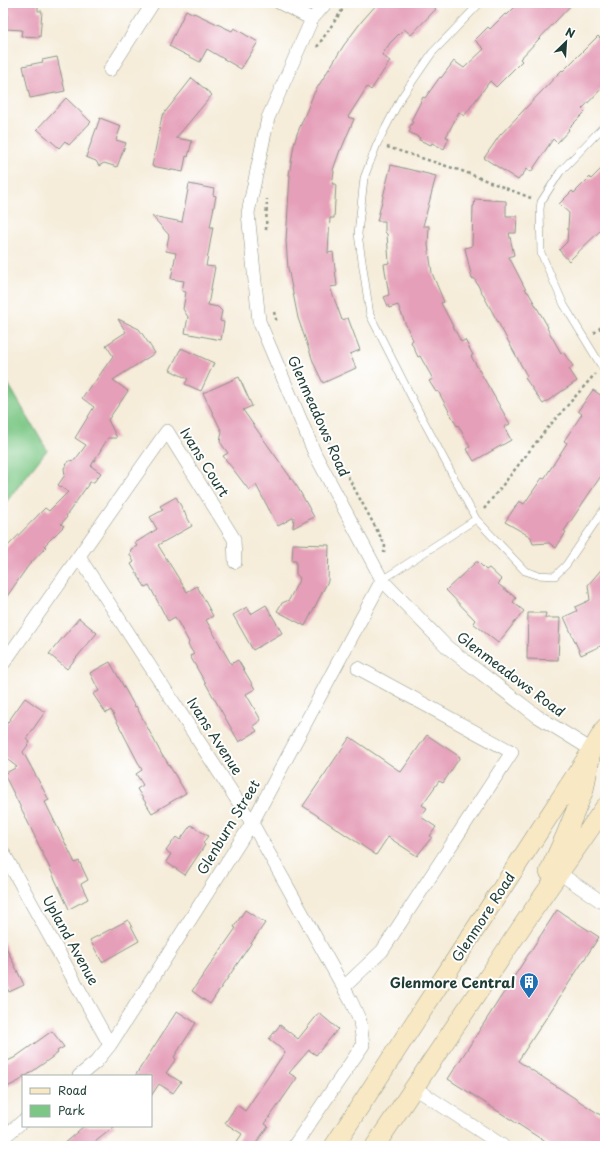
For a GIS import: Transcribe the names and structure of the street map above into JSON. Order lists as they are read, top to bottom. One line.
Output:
{"streets":{"main road":["Glenmore Road"],"street":["Glenmeadows Road","Ivans Court","Ivans Avenue","Glenburn Street","Upland Avenue"]},"crossings":[["Glenmeadows Road","Glenburn Street"],["Glenmeadows Road","Glenmore Road"],["Ivans Court","Ivans Avenue"],["Ivans Avenue","Glenburn Street"],["Glenburn Street","Upland Avenue"]],"places":{"building":["Glenmore Central"]},"legend":["Road","Park"],"north":"top right"}
